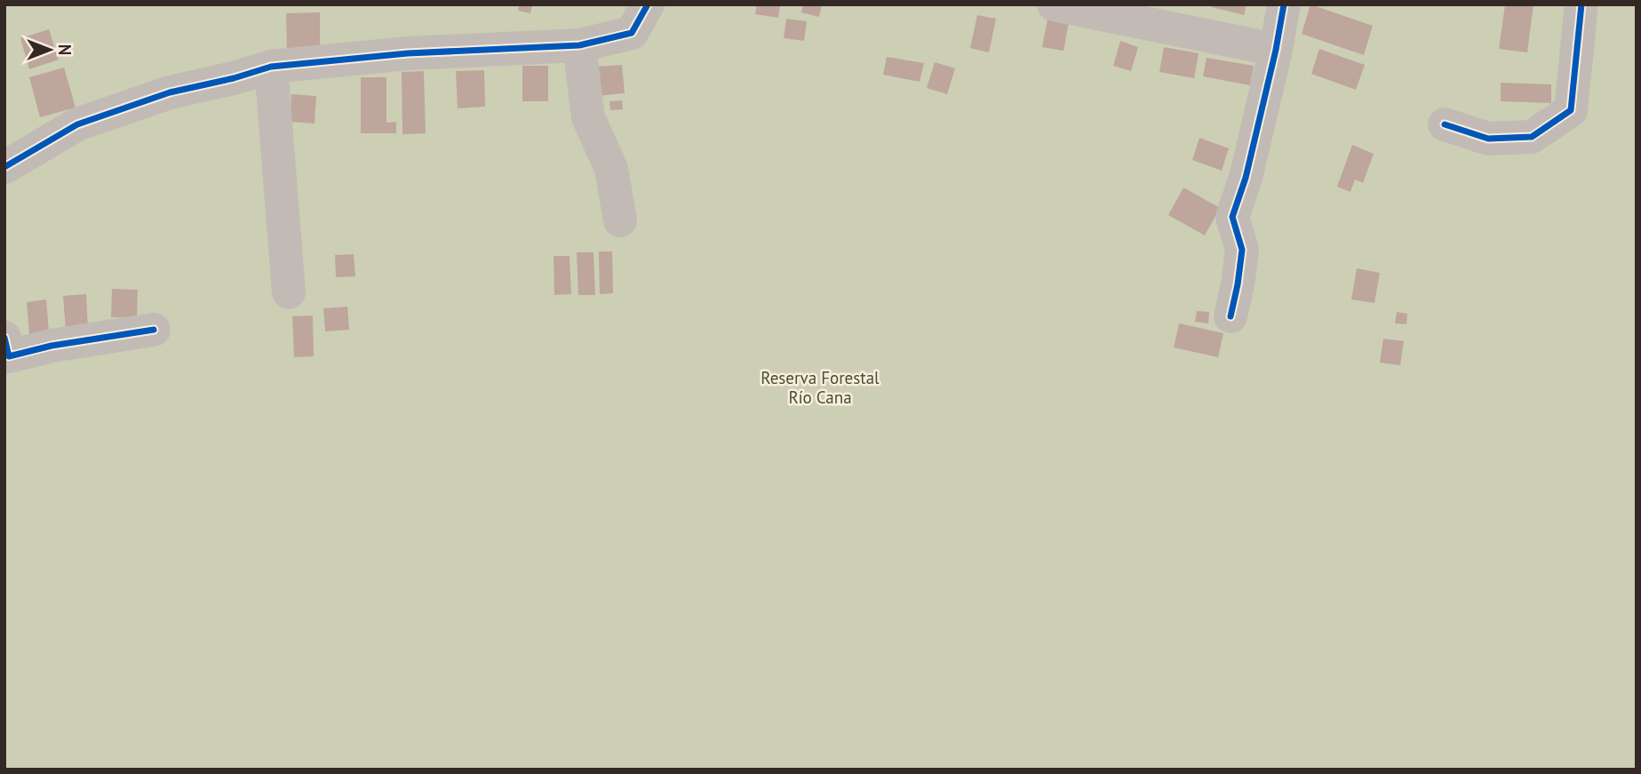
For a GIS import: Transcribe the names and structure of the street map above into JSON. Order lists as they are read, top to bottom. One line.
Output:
{"parks":["Reserva Forestal Río Cana"],"north":"right"}
